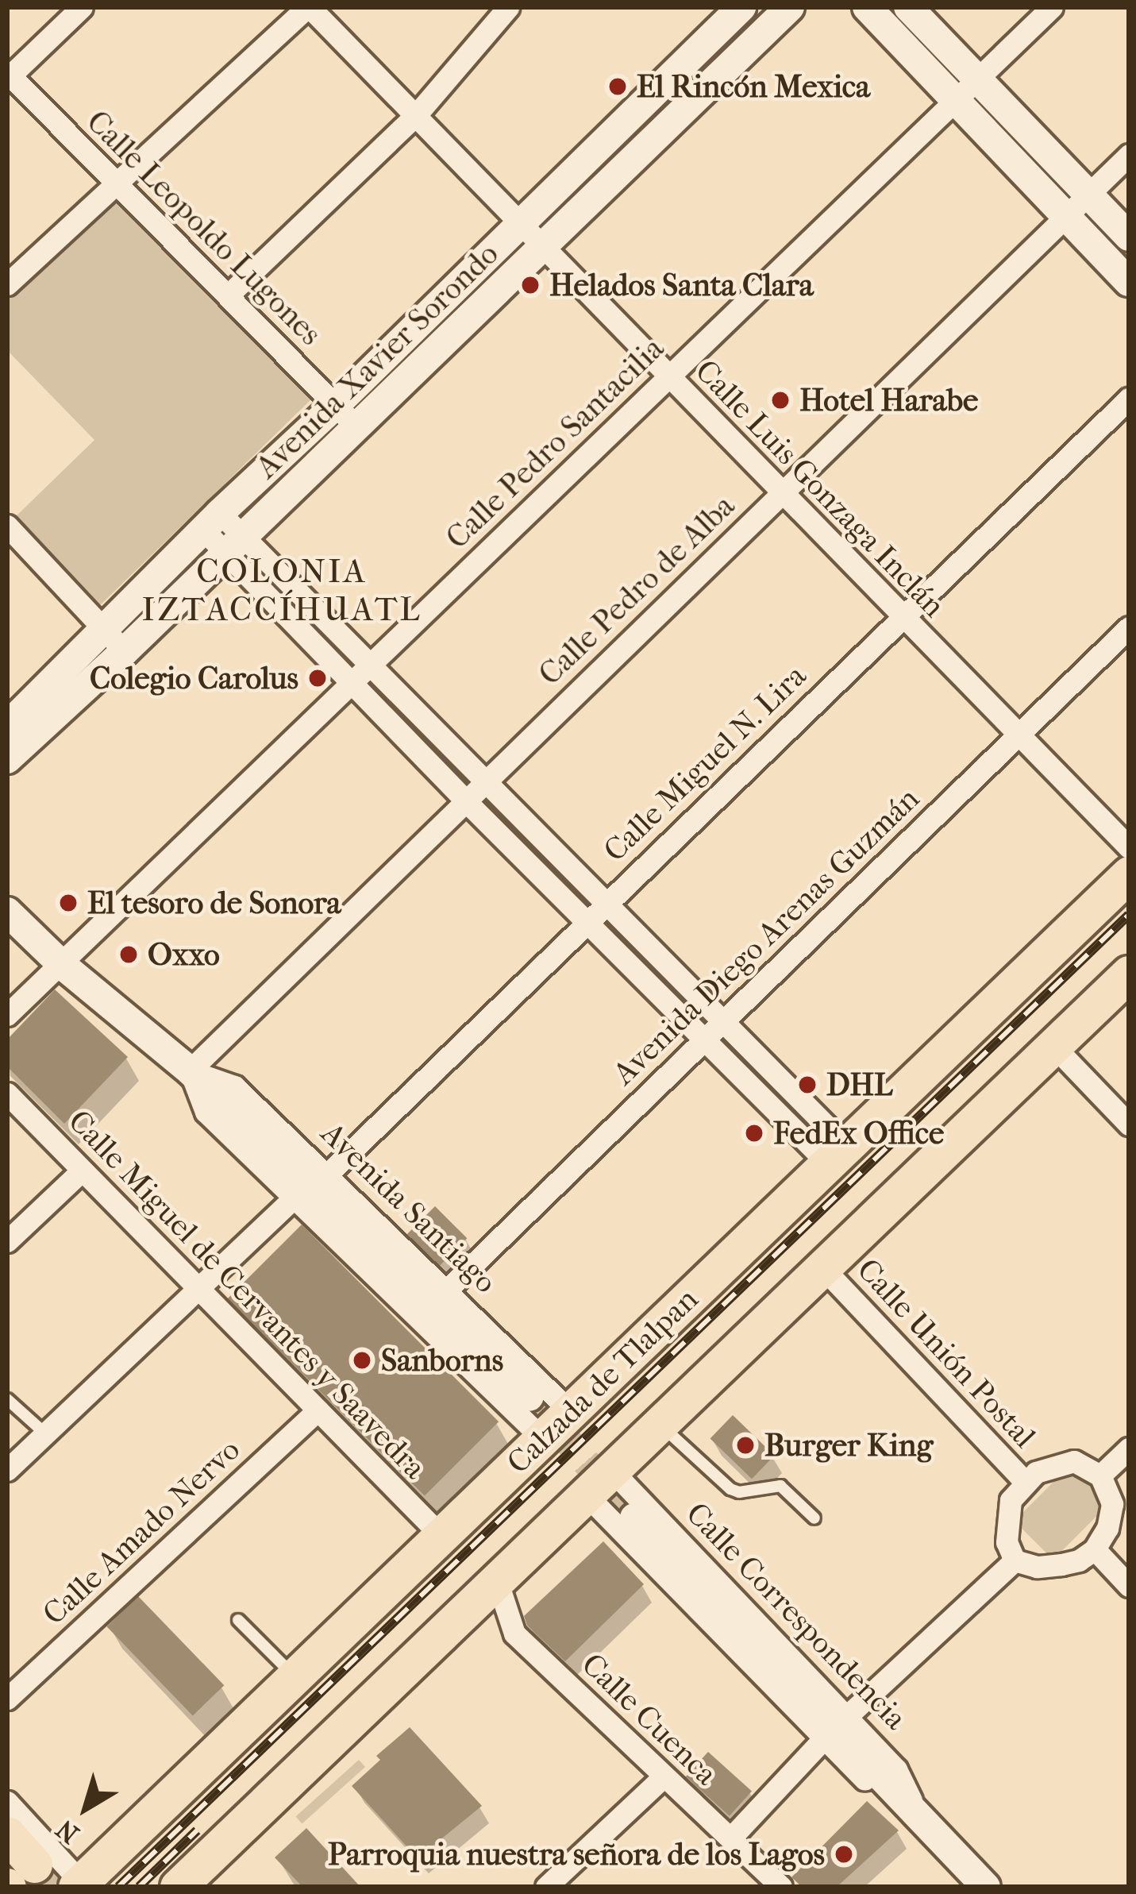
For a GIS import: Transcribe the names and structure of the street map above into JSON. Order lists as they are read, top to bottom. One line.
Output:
{"streets":{"main road":["Calzada de Tlalpan"],"street":["Calle Leopoldo Lugones","Avenida Xavier Sorondo","Calle Pedro Santacilia","Calle Luis Gonzaga Inclán","Calle Pedro de Alba","Calle Miguel N. Lira","Avenida Diego Arenas Guzmán","Avenida Santiago","Calle Miguel de Cervantes y Saavedra","Calle Unión Postal","Calle Amado Nervo","Calle Correspondencia","Calle Cuenca"]},"crossings":[["Calle Leopoldo Lugones","Avenida Xavier Sorondo"],["Avenida Xavier Sorondo","Calle Luis Gonzaga Inclán"],["Calle Pedro Santacilia","Calle Luis Gonzaga Inclán"],["Calle Pedro Santacilia","Avenida Santiago"],["Calle Luis Gonzaga Inclán","Calle Pedro de Alba"],["Calle Luis Gonzaga Inclán","Calle Miguel N. Lira"],["Calle Luis Gonzaga Inclán","Avenida Diego Arenas Guzmán"],["Calle Pedro de Alba","Avenida Santiago"],["Calle Miguel N. Lira","Avenida Santiago"],["Avenida Diego Arenas Guzmán","Avenida Santiago"],["Avenida Santiago","Calzada de Tlalpan"],["Calle Miguel de Cervantes y Saavedra","Calzada de Tlalpan"],["Calle Miguel de Cervantes y Saavedra","Calle Amado Nervo"]],"districts":["COLONIA IZTACCÍHUATL"],"places":["El Rincón Mexica","Helados Santa Clara","Hotel Harabe","Colegio Carolus","El tesoro de Sonora","Oxxo","DHL","FedEx Office","Sanborns","Burger King","Parroquia nuestra señora de los Lagos"],"north":"bottom left"}
